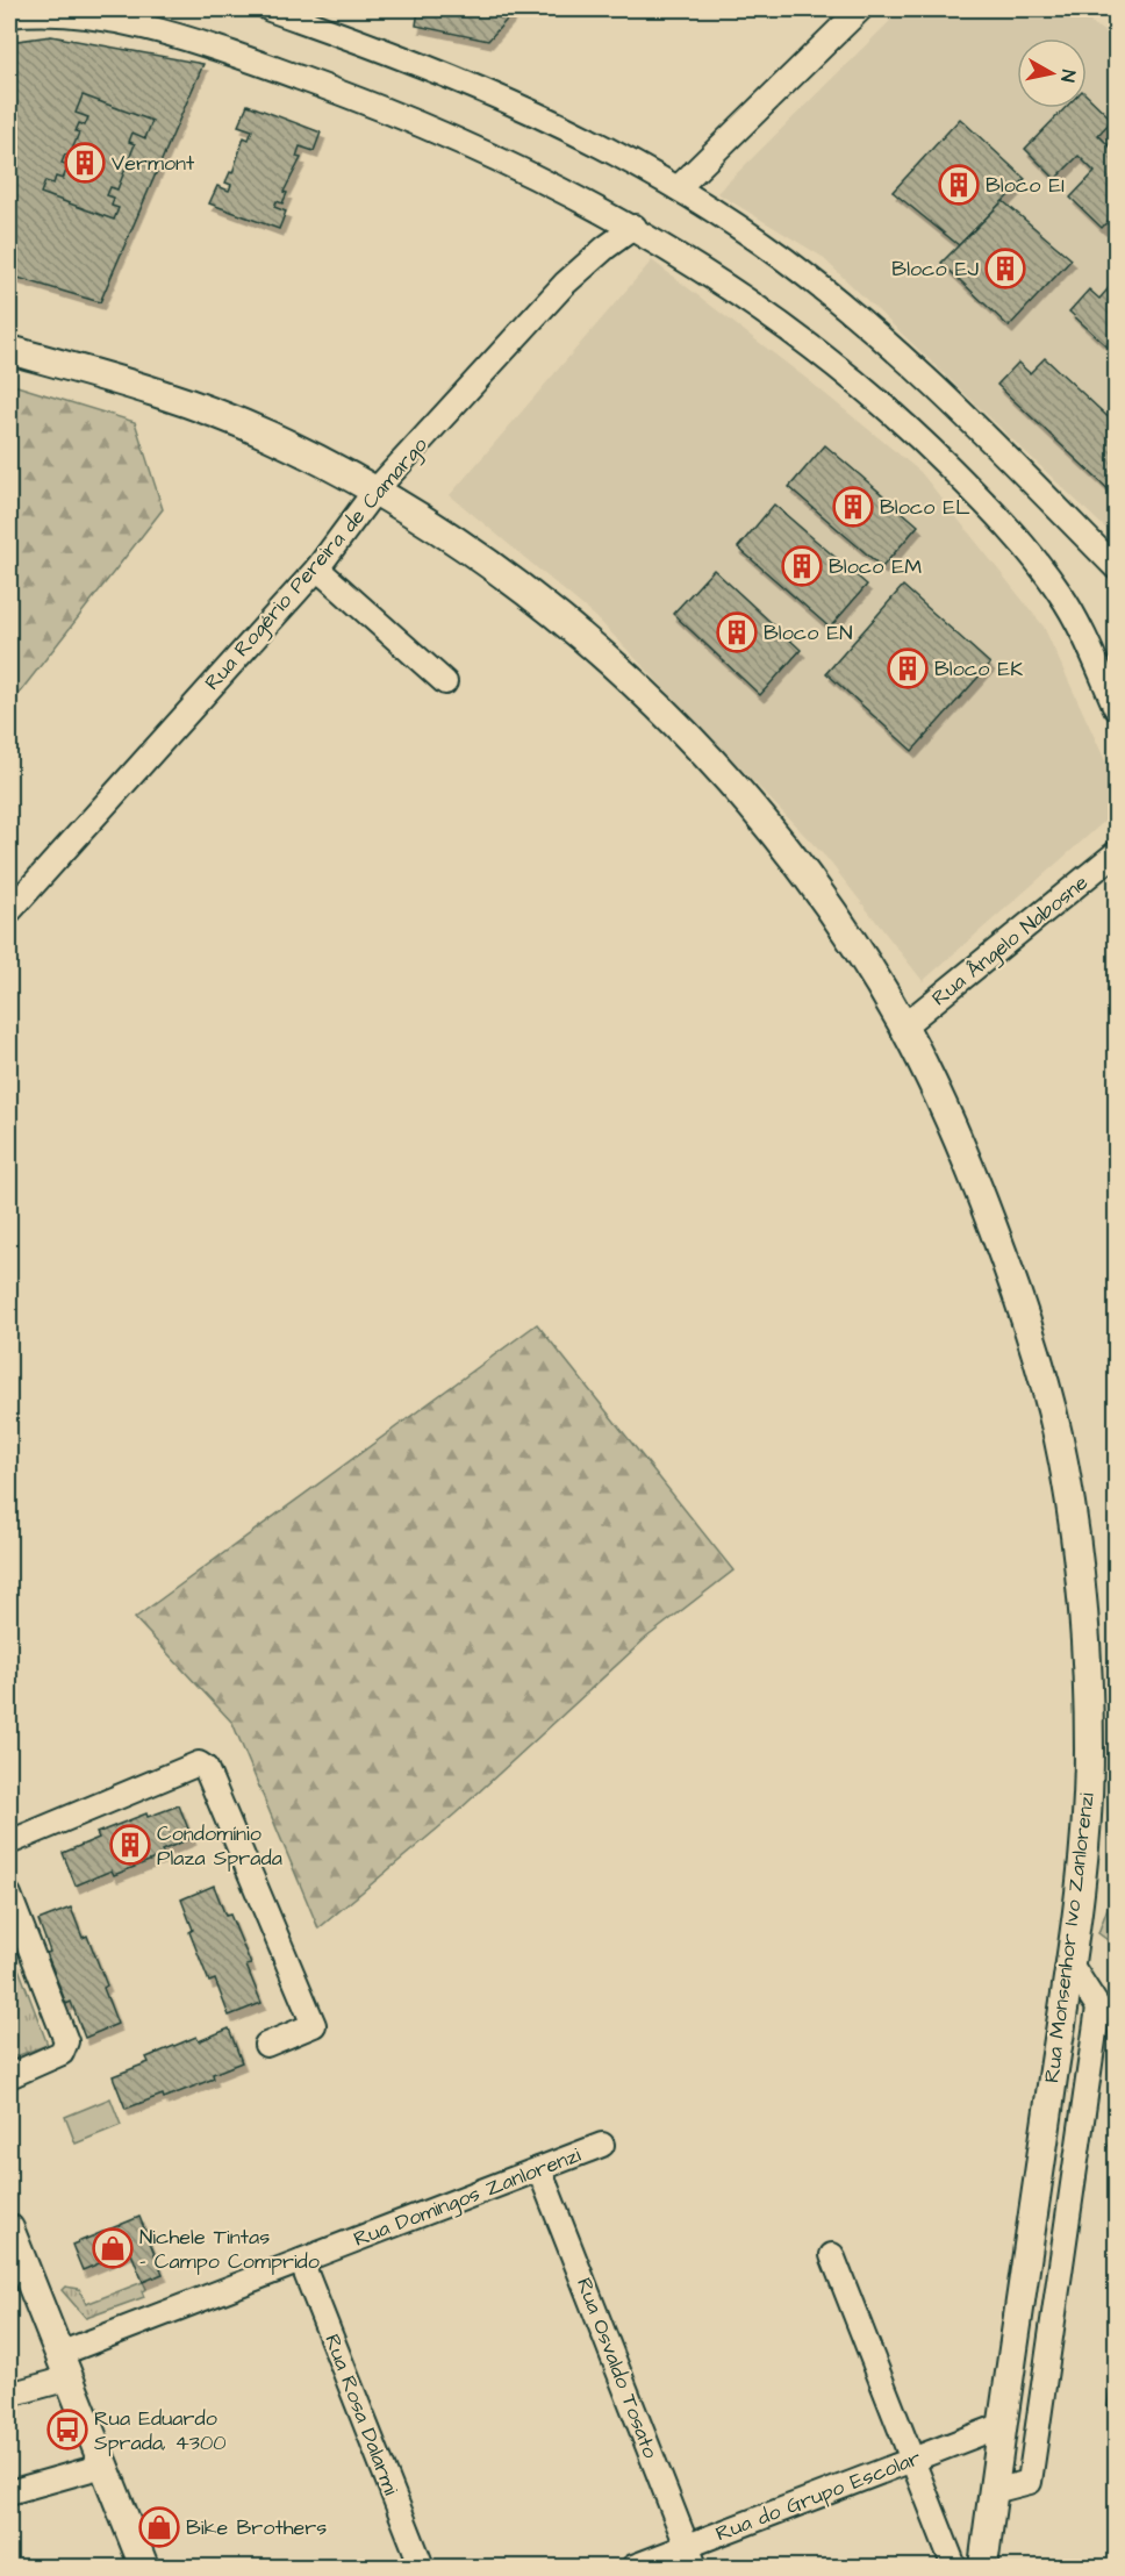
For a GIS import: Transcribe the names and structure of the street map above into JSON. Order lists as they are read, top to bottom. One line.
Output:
{"streets":{"main road":["Rua Monsenhor Ivo Zanlorenzi"],"street":["Rua Rogério Pereira de Camargo","Rua Ângelo Nabosne","Rua Domingos Zanlorenzi","Rua Osvaldo Tosato","Rua Rosa Dalarmi","Rua do Grupo Escolar"]},"crossings":[["Rua Rogério Pereira de Camargo","Rua Monsenhor Ivo Zanlorenzi"],["Rua Ângelo Nabosne","Rua Monsenhor Ivo Zanlorenzi"],["Rua Monsenhor Ivo Zanlorenzi","Rua do Grupo Escolar"],["Rua Domingos Zanlorenzi","Rua Osvaldo Tosato"],["Rua Domingos Zanlorenzi","Rua Rosa Dalarmi"],["Rua Osvaldo Tosato","Rua do Grupo Escolar"]],"places":{"building":["Vermont","Bloco EI","Bloco EJ","Bloco EL","Bloco EM","Bloco EN","Bloco EK","Condomínio Plaza Sprada"],"shop":["Nichele Tintas - Campo Comprido","Bike Brothers"],"bus stop":["Rua Eduardo Sprada, 4300"]},"north":"right"}
